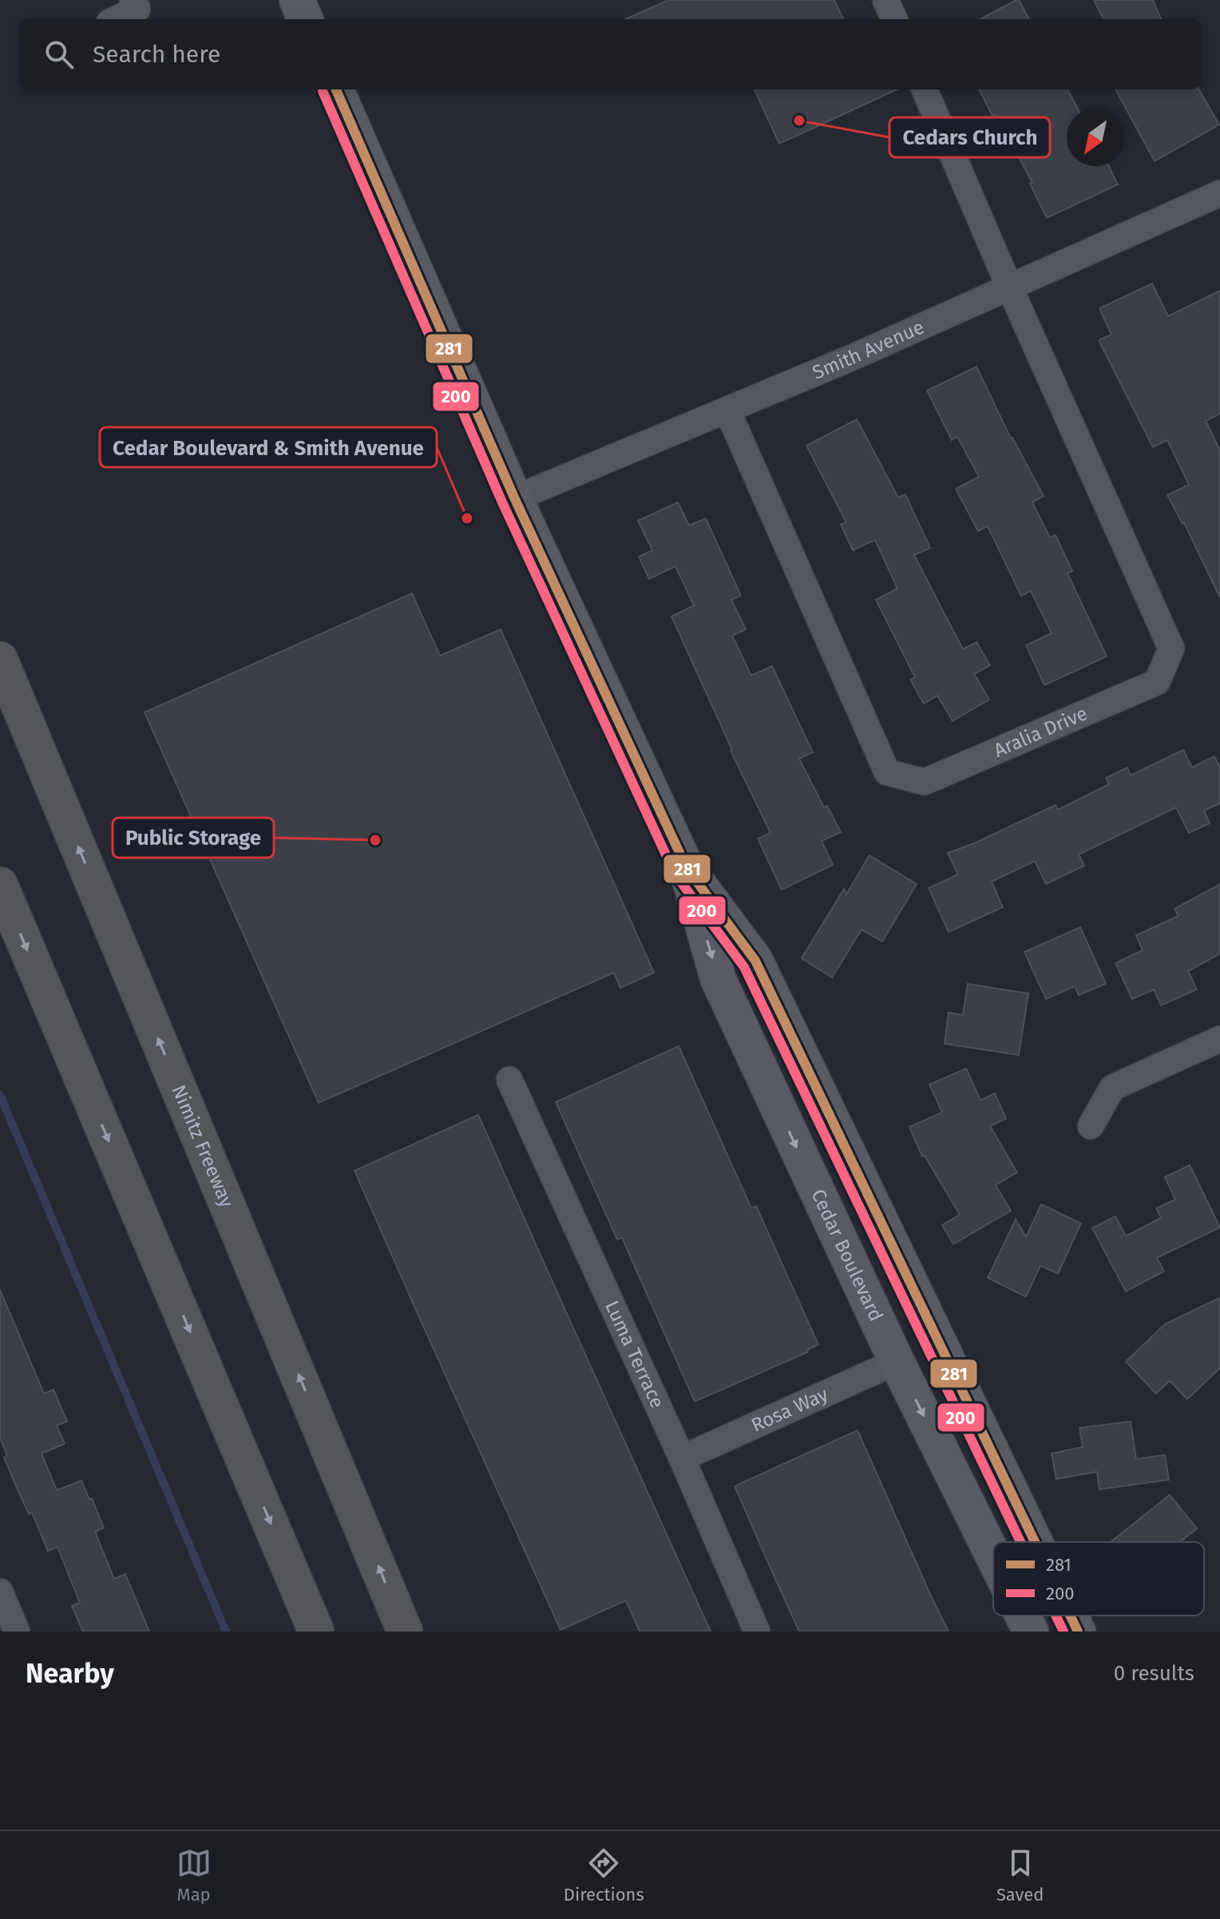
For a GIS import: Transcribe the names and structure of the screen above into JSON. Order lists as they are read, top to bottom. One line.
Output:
{"streets":{"highway":["Nimitz Freeway"],"main road":["Cedar Boulevard"],"street":["Smith Avenue","Aralia Drive","Luma Terrace","Rosa Way"]},"crossings":[["Smith Avenue","Aralia Drive"],["Smith Avenue","Cedar Boulevard"],["Cedar Boulevard","Rosa Way"],["Luma Terrace","Rosa Way"]],"places":["Cedars Church","Cedar Boulevard & Smith Avenue","Public Storage"],"lines":["transit line 281","transit line 200"],"legend":["281","200"],"north":"bottom left","page":{"search":"Search here","heading":["Nearby","0 results"],"nav":["Map","Directions","Saved"]}}
